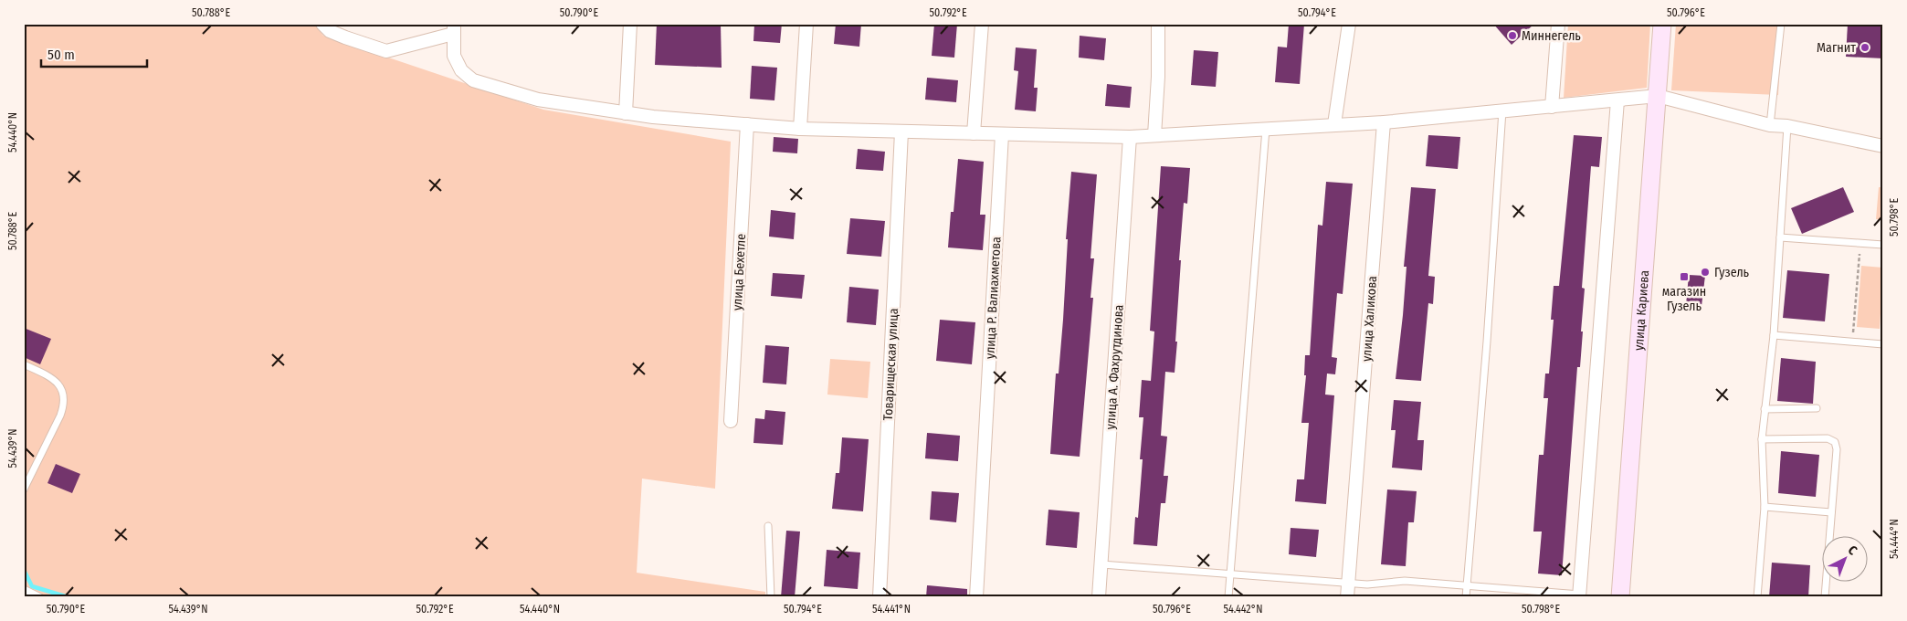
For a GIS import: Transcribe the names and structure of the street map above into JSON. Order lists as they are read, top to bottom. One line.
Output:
{"streets":{"main road":["улица Кариева"],"street":["улица Бехетле","улица Р. Валиахметова","улица Халикова","Товарищеская улица","улица А. Фахрутдинова"]},"places":{"other":["Миннегель","Магнит","Гузель"],"transit":["магазин Гузель"]},"scale_bar":"50 m","north":"top right","coordinates":["50.788°E","50.790°E","50.792°E","50.794°E","50.796°E","54.440°N","50.798°E","54.439°N","54.444°N","54.441°N","54.442°N"]}
